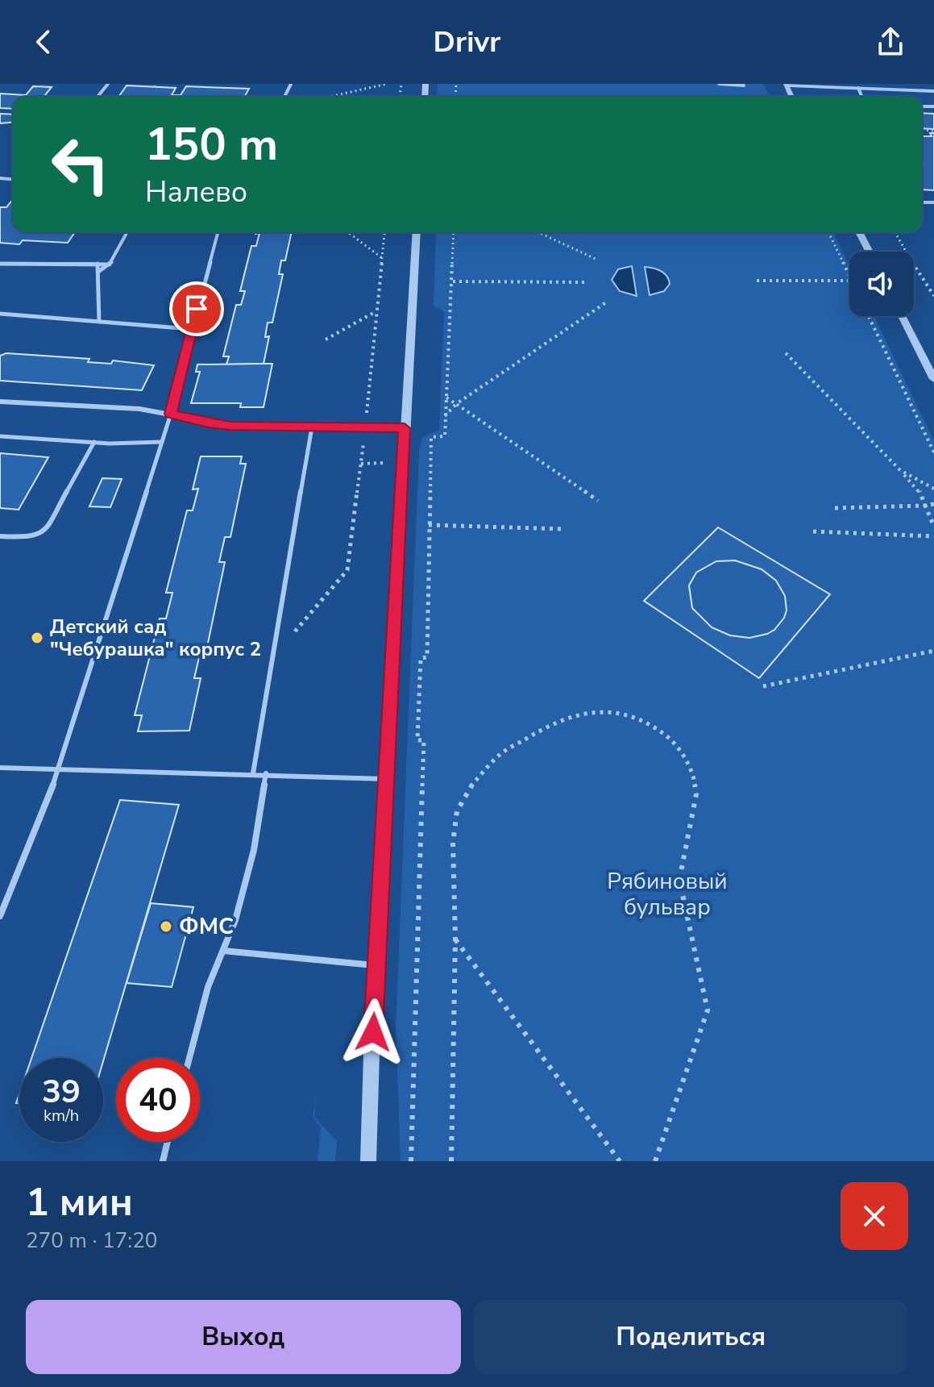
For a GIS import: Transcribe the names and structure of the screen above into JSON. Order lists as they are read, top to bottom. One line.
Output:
{"parks":["Рябиновый бульвар"],"places":["Детский сад \"Чебурашка\" корпус 2","ФМС"],"page":{"header":"Drivr","turn":["150 m","Налево"],"speed":"39 km/h","limit":"40","heading":["1 мин","270 m · 17:20"],"buttons":["Выход","Поделиться"]}}
